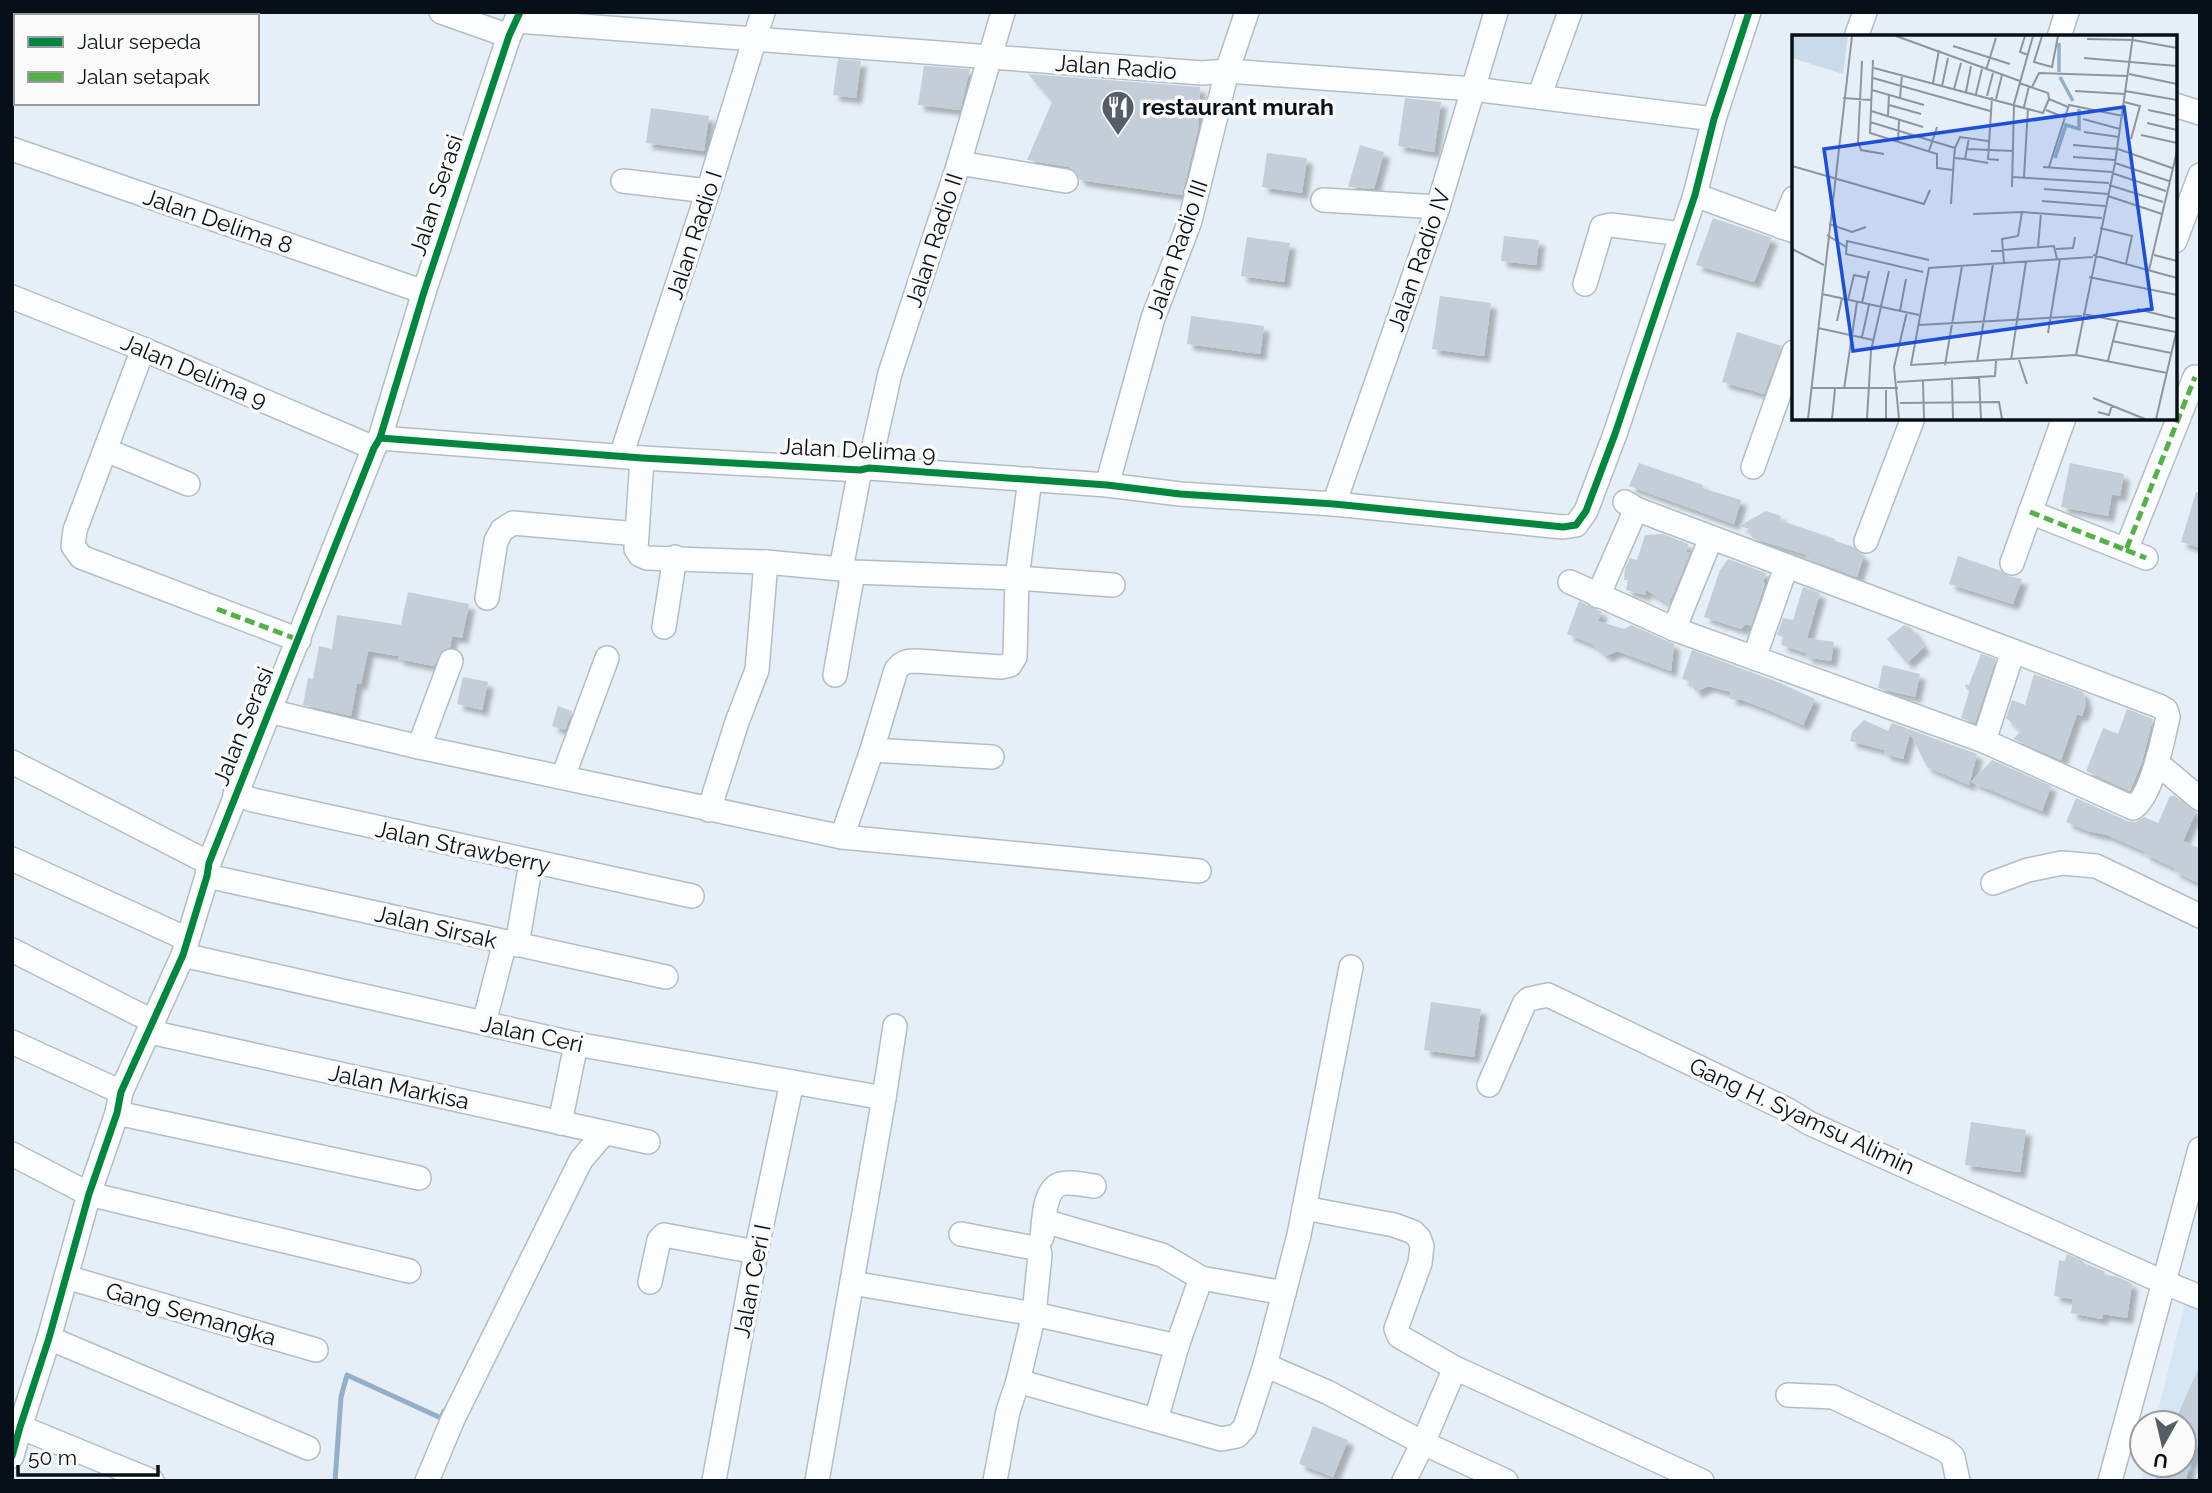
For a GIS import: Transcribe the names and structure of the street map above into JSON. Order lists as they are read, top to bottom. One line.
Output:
{"streets":{"street":["Jalan Radio","Jalan Serasi","Jalan Delima 8","Jalan Radio I","Jalan Radio II","Jalan Radio III","Jalan Radio IV","Jalan Delima 9","Jalan Strawberry","Jalan Sirsak","Jalan Ceri","Jalan Markisa","Gang H. Syamsu Alimin","Jalan Ceri I","Gang Semangka"]},"crossings":[["Jalan Radio","Jalan Serasi"],["Jalan Radio","Jalan Radio I"],["Jalan Radio","Jalan Radio II"],["Jalan Radio","Jalan Radio III"],["Jalan Radio","Jalan Radio IV"],["Jalan Serasi","Jalan Delima 8"],["Jalan Serasi","Jalan Delima 9"],["Jalan Serasi","Jalan Strawberry"],["Jalan Serasi","Jalan Sirsak"],["Jalan Serasi","Jalan Ceri"],["Jalan Serasi","Jalan Markisa"],["Jalan Serasi","Gang Semangka"],["Jalan Radio I","Jalan Delima 9"],["Jalan Radio II","Jalan Delima 9"],["Jalan Radio III","Jalan Delima 9"],["Jalan Radio IV","Jalan Delima 9"],["Jalan Ceri","Jalan Ceri I"]],"places":{"restaurant":["restaurant murah"]},"legend":["Jalur sepeda","Jalan setapak"],"scale_bar":"50 m","north":"bottom"}
